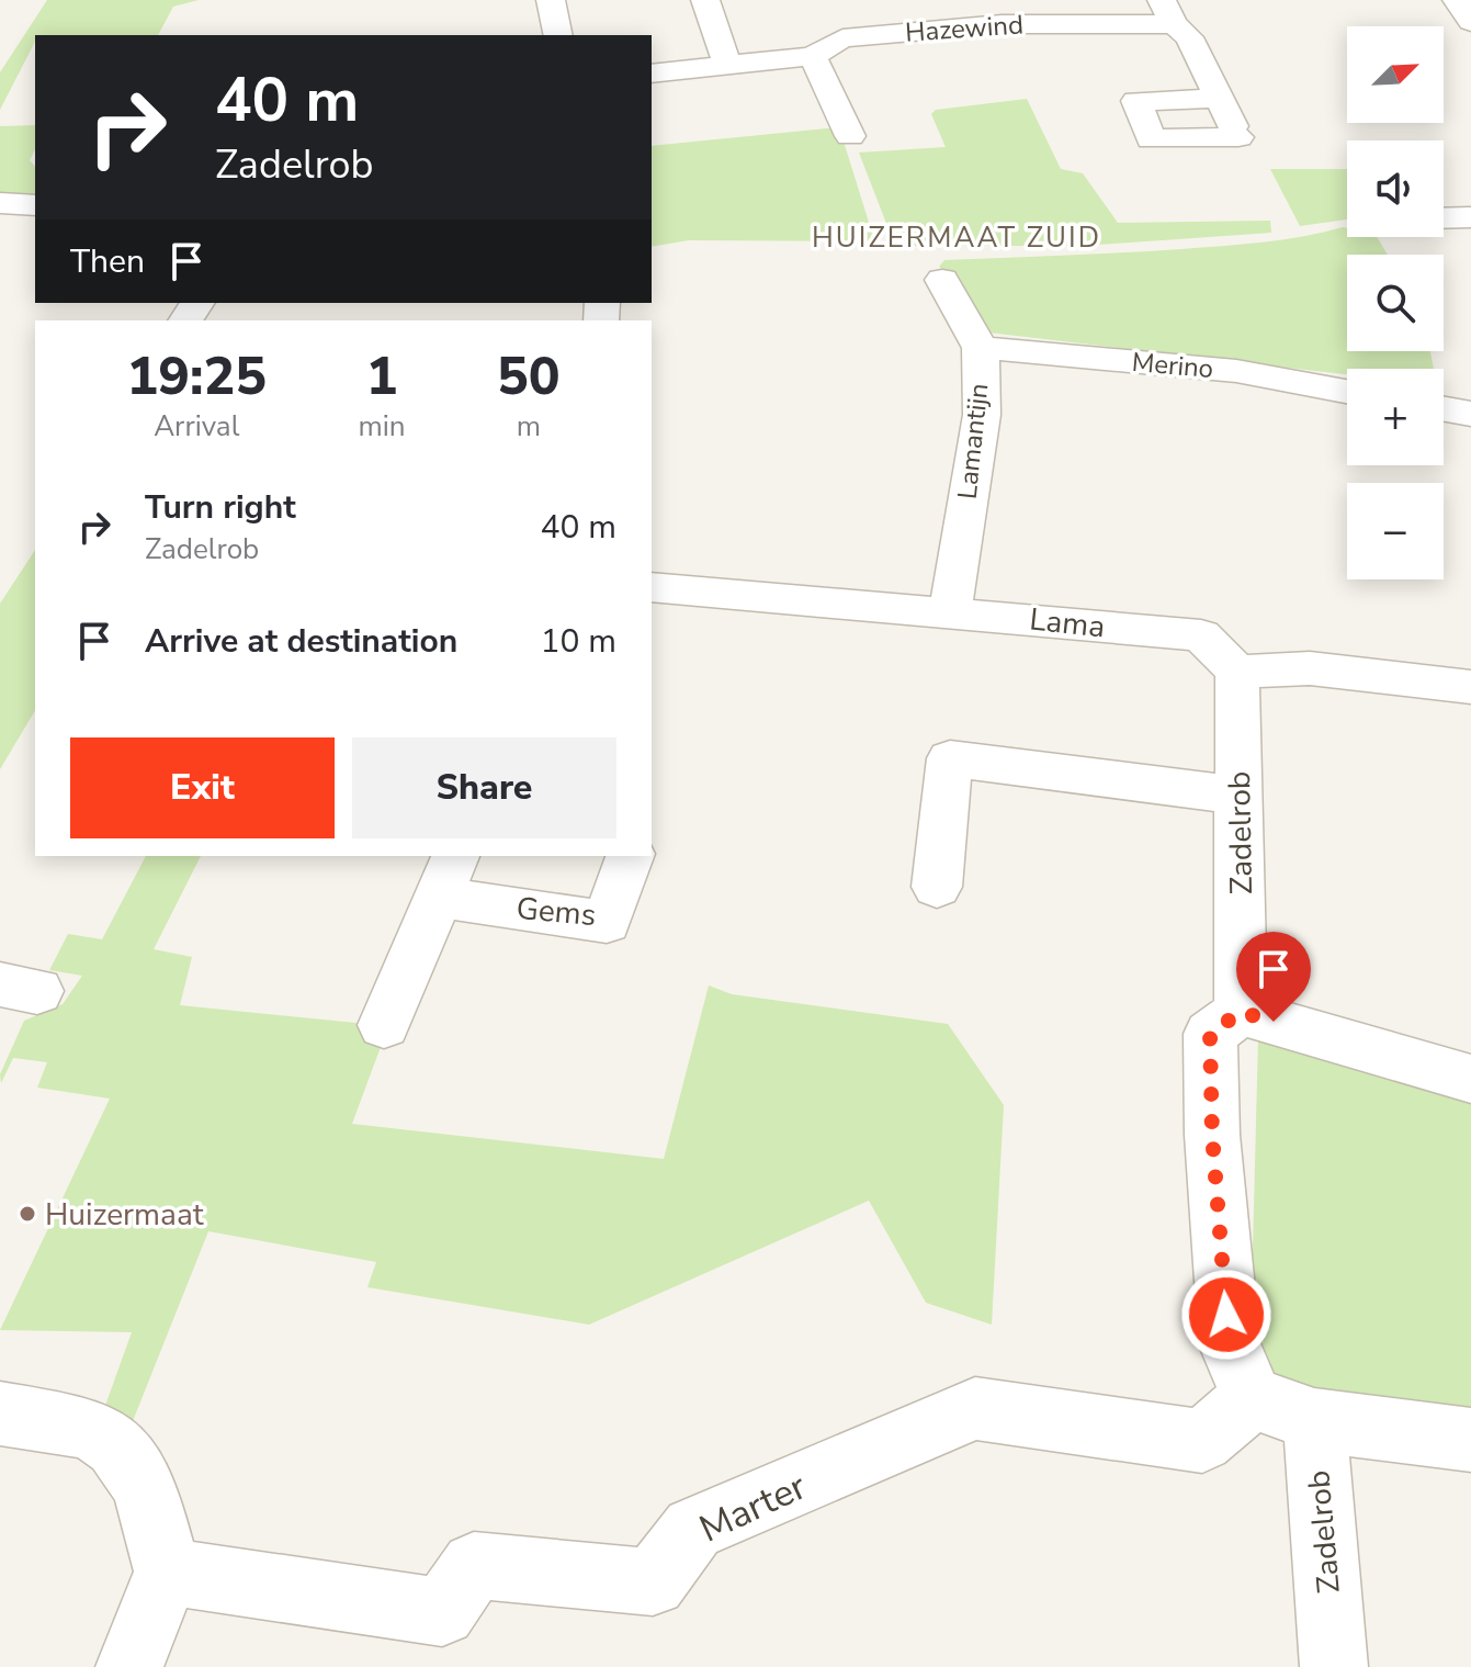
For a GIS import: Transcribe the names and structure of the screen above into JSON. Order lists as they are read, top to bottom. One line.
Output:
{"streets":{"street":["Hazewind","Merino","Lamantijn","Lama","Zadelrob","Gems","Marter"]},"crossings":[["Merino","Lamantijn"],["Lamantijn","Lama"],["Lama","Zadelrob"]],"districts":["HUIZERMAAT ZUID"],"places":["Huizermaat"],"north":"top right","page":{"map_buttons":["+","−"],"turn":["40 m","Zadelrob"],"then":"Then","eta":["19:25","Arrival","1","min","50","m"],"list":[{"name":"Turn right","note":"Zadelrob","value":"40 m"},{"name":"Arrive at destination","value":"10 m"}],"buttons":["Exit","Share"]}}
